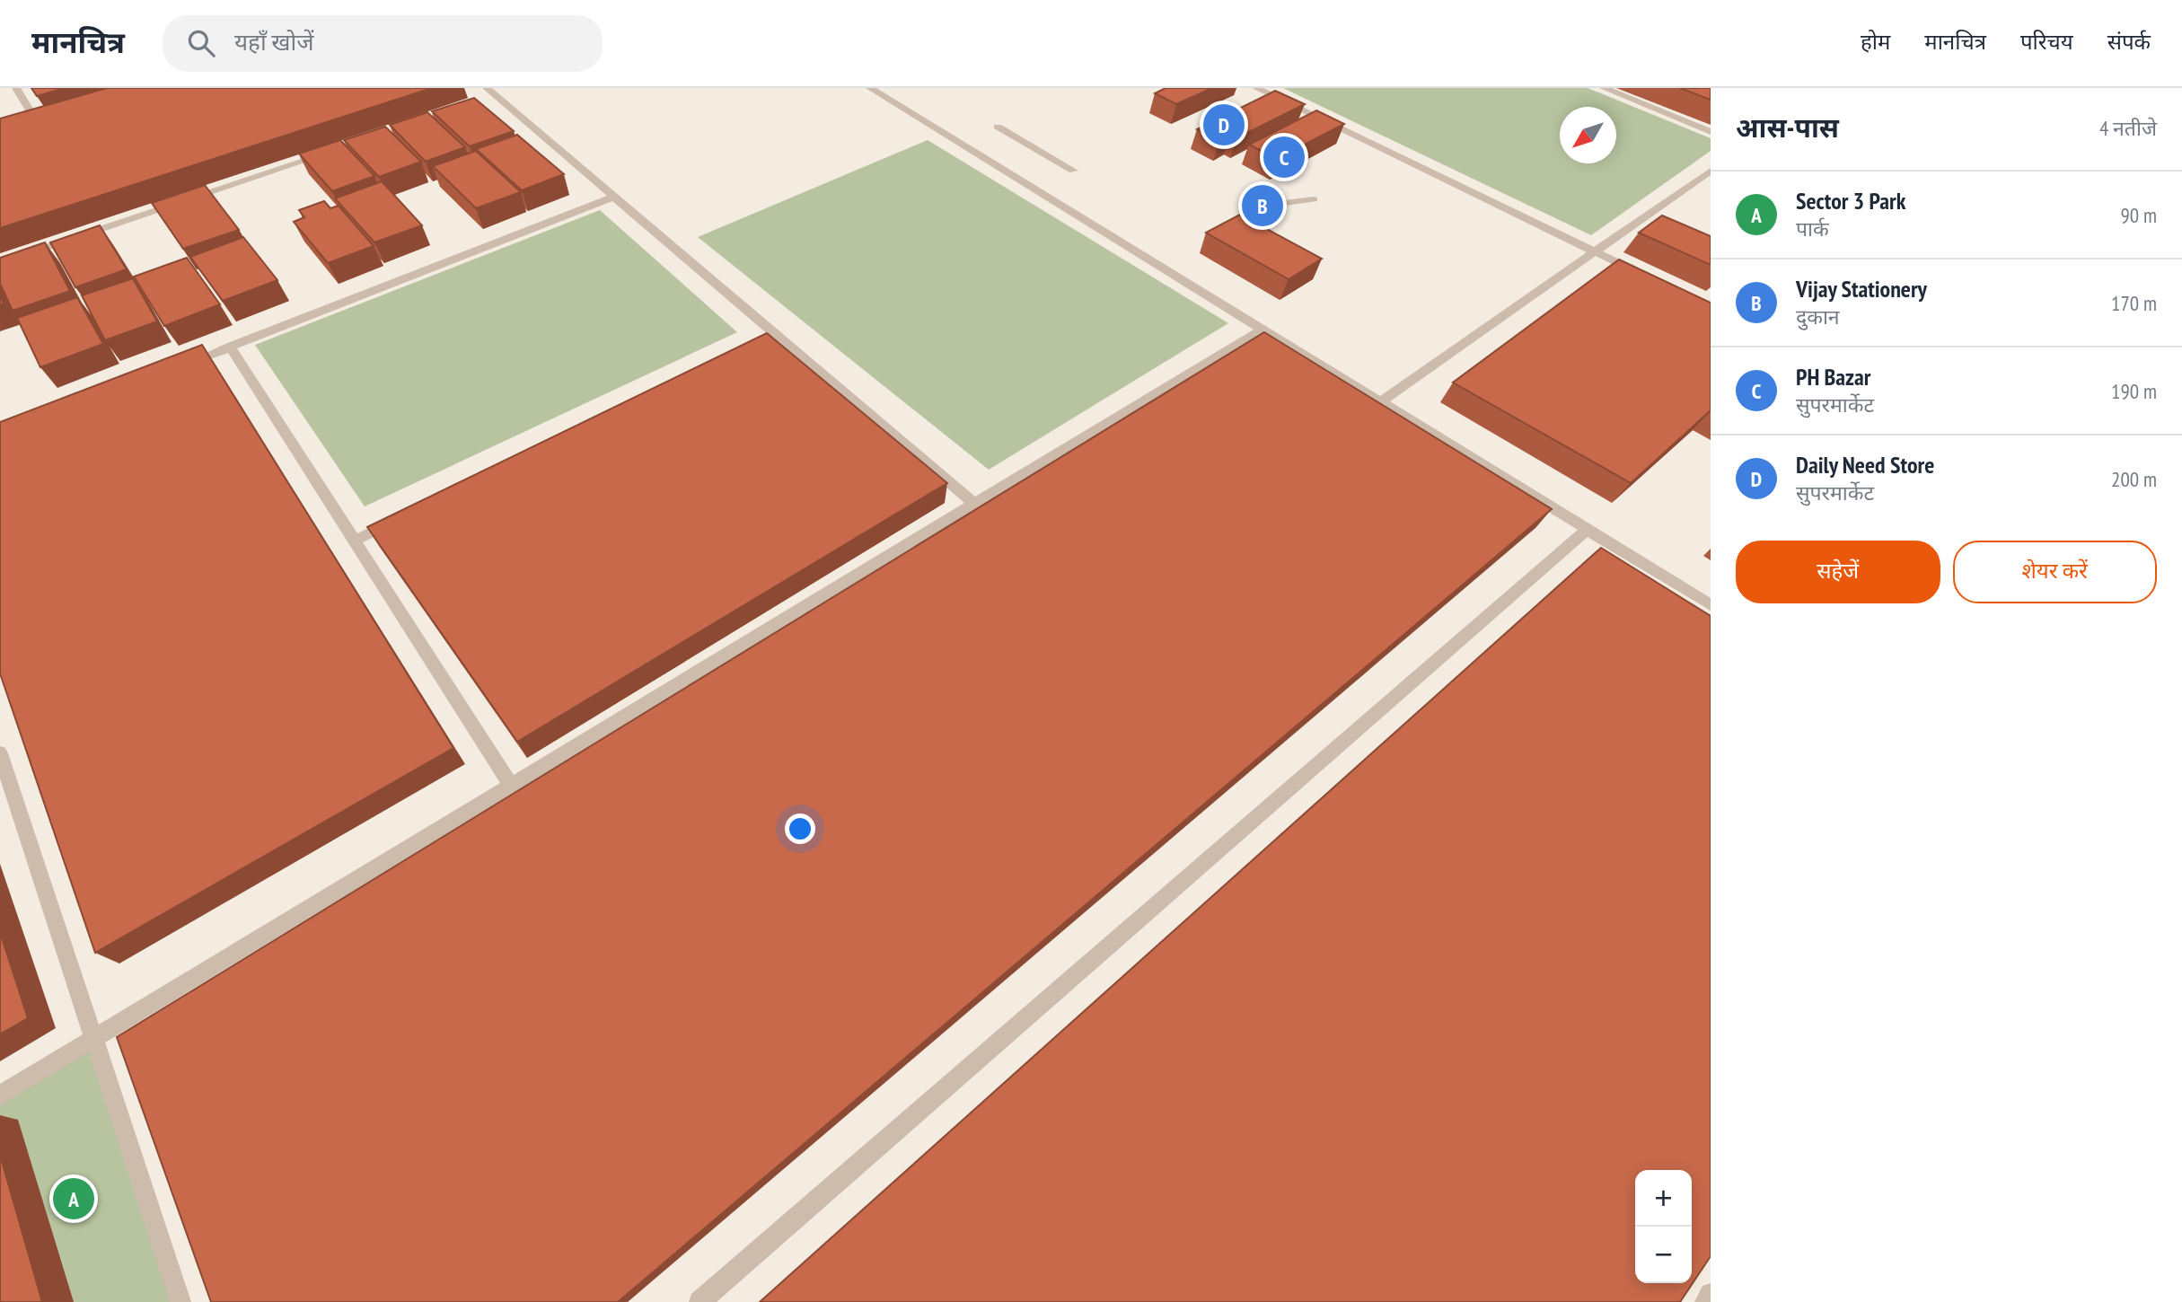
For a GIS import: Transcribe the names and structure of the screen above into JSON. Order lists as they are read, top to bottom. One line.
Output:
{"north":"bottom left","page":{"header":"मानचित्र","search":"यहाँ खोजें","nav":["होम","मानचित्र","परिचय","संपर्क"],"heading":["आस-पास","4 नतीजे"],"pins":["D","C","B","A"],"list":[{"mark":"A","name":"Sector 3 Park","note":"पार्क","value":"90 m"},{"mark":"B","name":"Vijay Stationery","note":"दुकान","value":"170 m"},{"mark":"C","name":"PH Bazar","note":"सुपरमार्केट","value":"190 m"},{"mark":"D","name":"Daily Need Store","note":"सुपरमार्केट","value":"200 m"}],"buttons":["सहेजें","शेयर करें"],"map_buttons":["+","−"]}}
